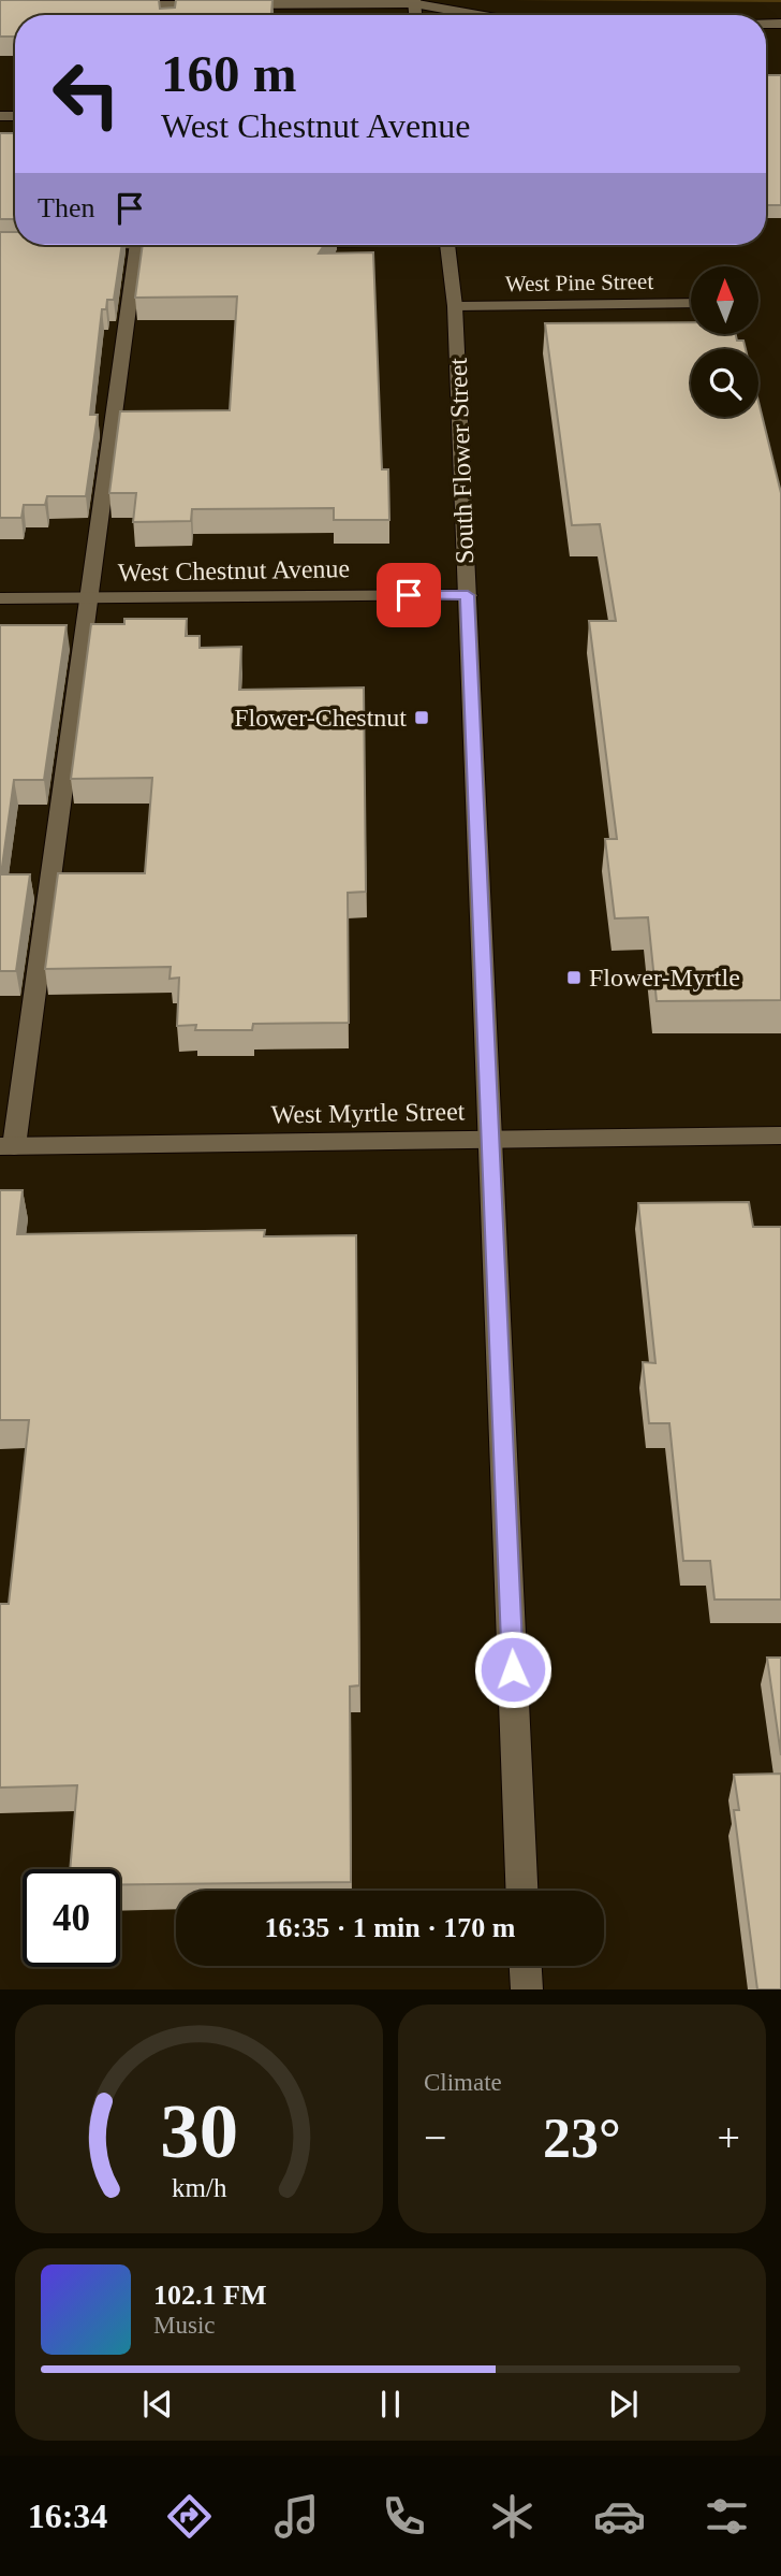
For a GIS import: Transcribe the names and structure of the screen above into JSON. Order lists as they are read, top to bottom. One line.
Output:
{"streets":{"street":["West Pine Street","South Flower Street","West Chestnut Avenue","West Myrtle Street"]},"crossings":[["West Pine Street","South Flower Street"],["South Flower Street","West Chestnut Avenue"],["South Flower Street","West Myrtle Street"]],"places":{"transit":["Flower-Chestnut","Flower-Myrtle"]},"north":"top","page":{"turn":["160 m","West Chestnut Avenue"],"then":"Then","limit":"40","trip":"16:35 · 1 min · 170 m","tile":"Climate","heat":["−","23°","+"],"song":["102.1 FM","Music"],"tabs":"16:34","gauge":["30","km/h"]}}
